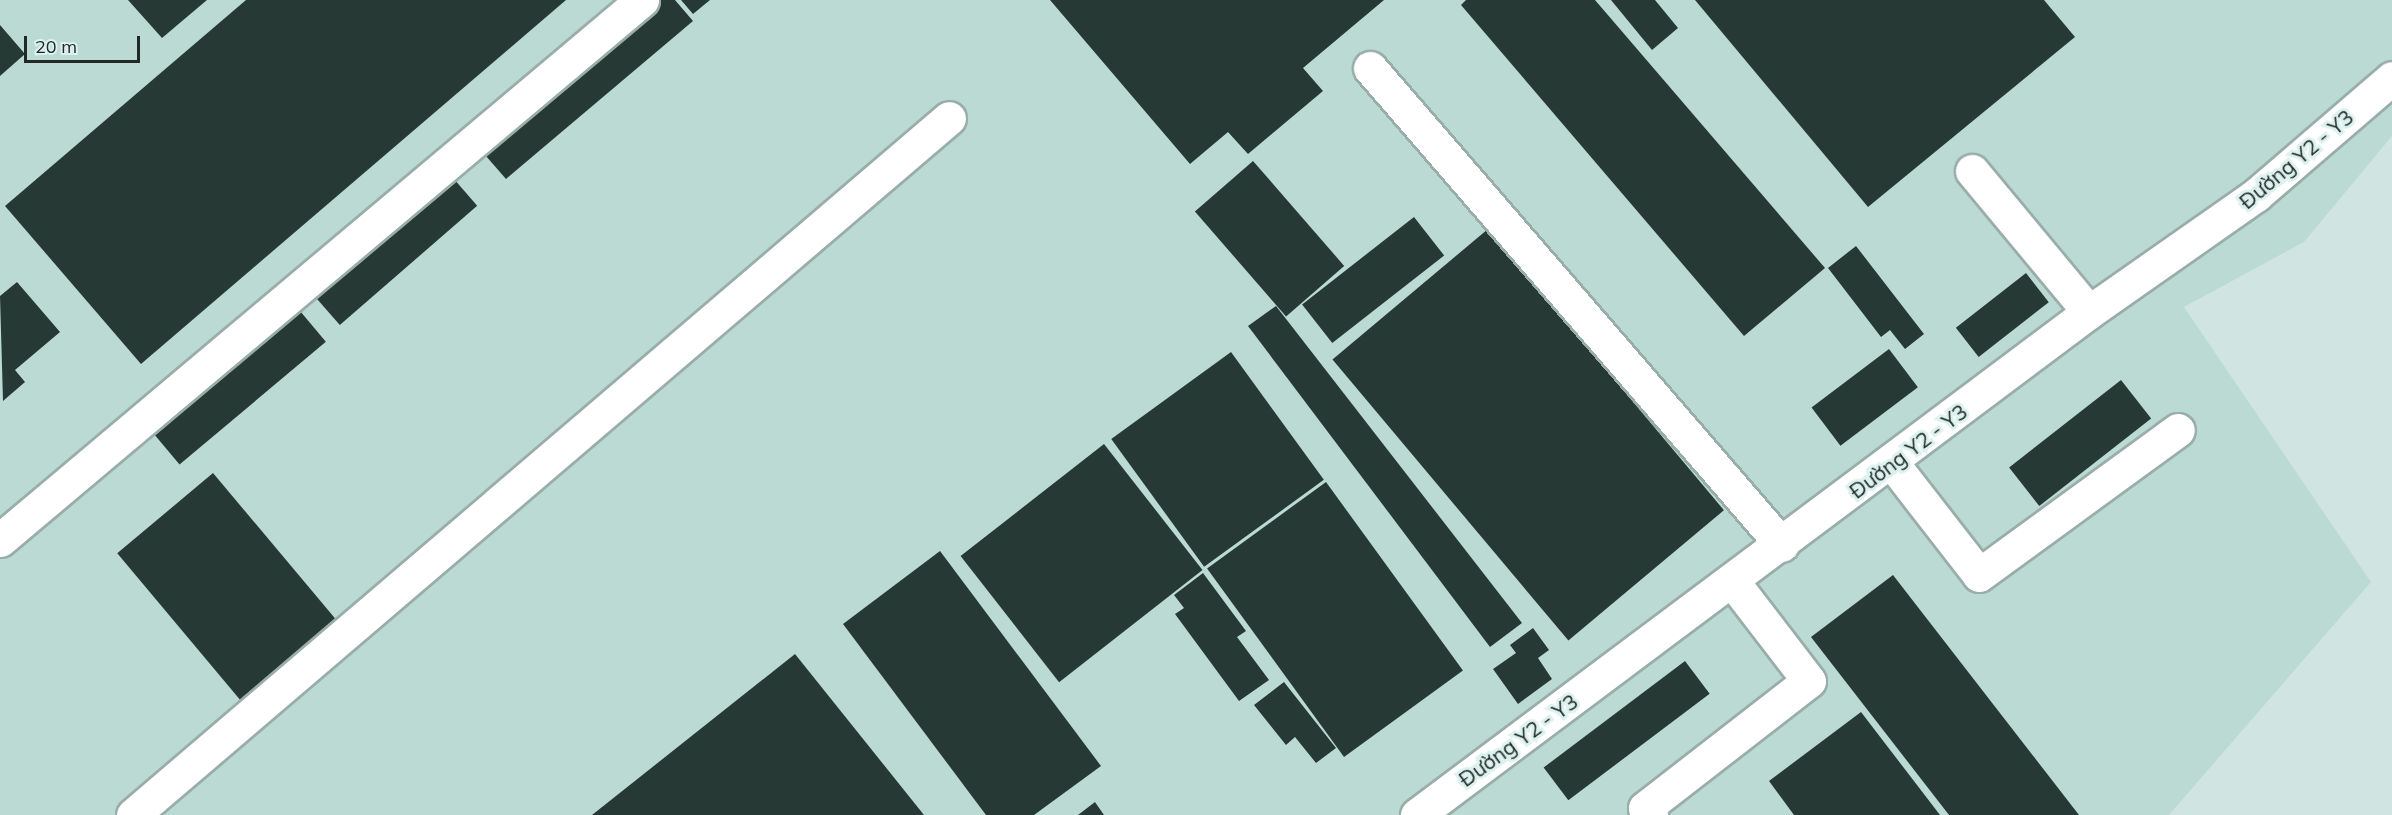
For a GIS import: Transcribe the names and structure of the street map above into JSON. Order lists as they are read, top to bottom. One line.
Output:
{"streets":{"lane":["Đường Y2 - Y3"]},"scale_bar":"20 m"}
